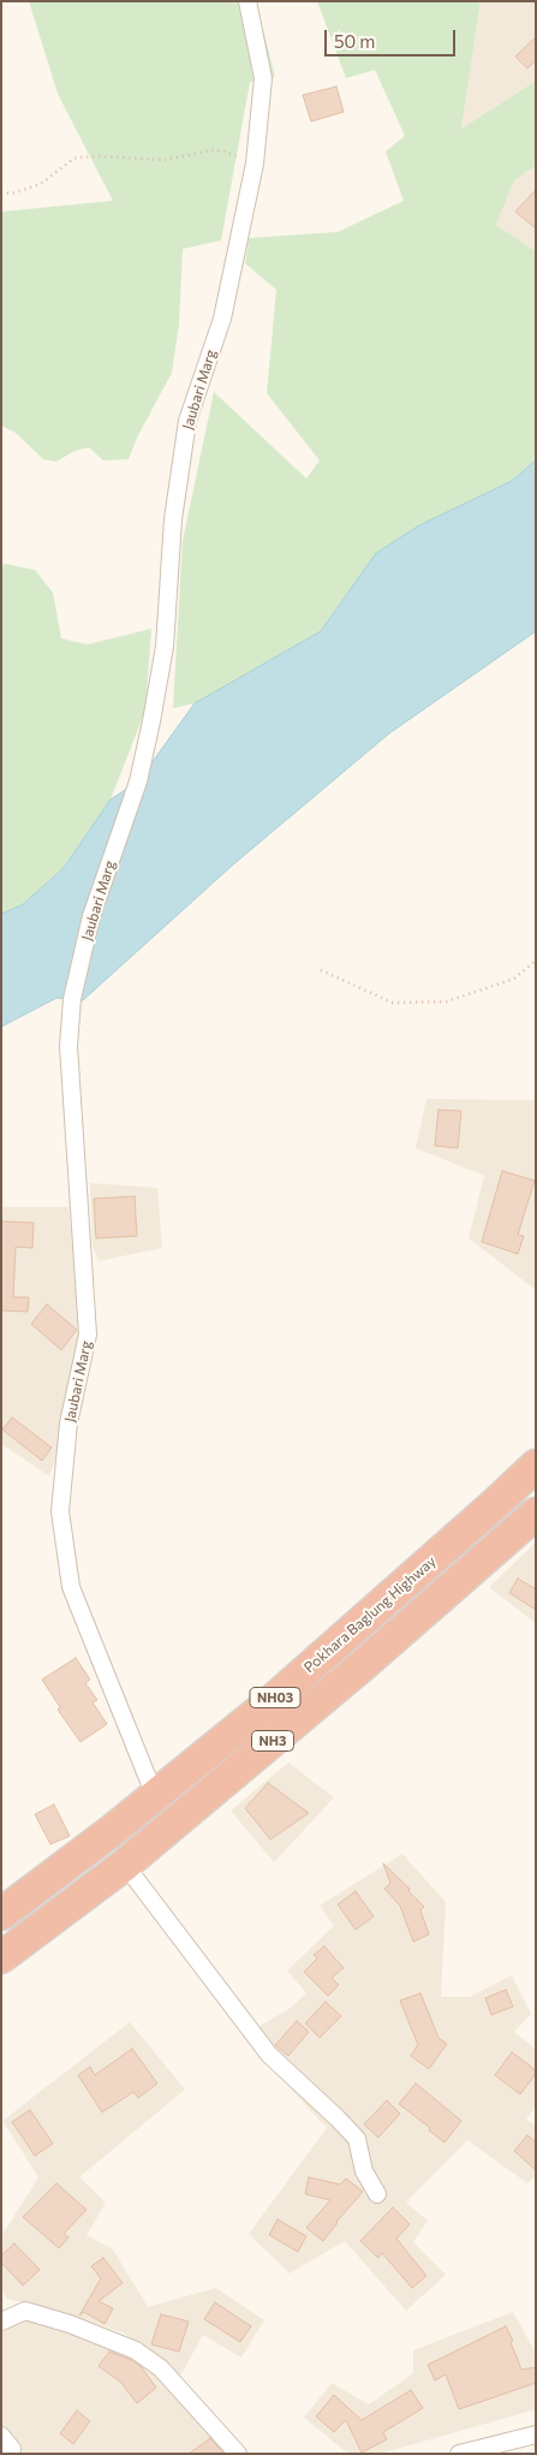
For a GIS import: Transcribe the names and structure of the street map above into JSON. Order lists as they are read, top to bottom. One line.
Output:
{"streets":{"highway":["Pokhara Baglung Highway","NH03","NH3"],"street":["Jaubari Marg"]},"crossings":[["Jaubari Marg","Pokhara Baglung Highway"]],"scale_bar":"50 m"}
